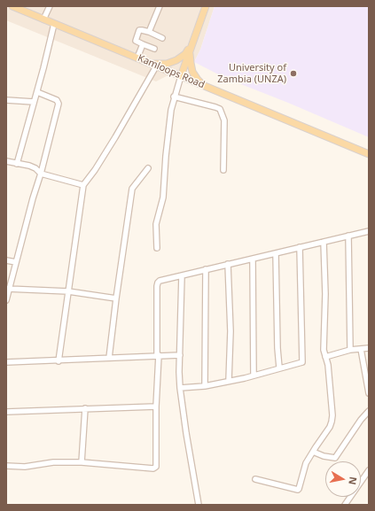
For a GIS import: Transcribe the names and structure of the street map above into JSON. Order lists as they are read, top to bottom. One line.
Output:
{"streets":{"main road":["Kamloops Road"]},"places":["University of Zambia (UNZA)"],"north":"right"}
